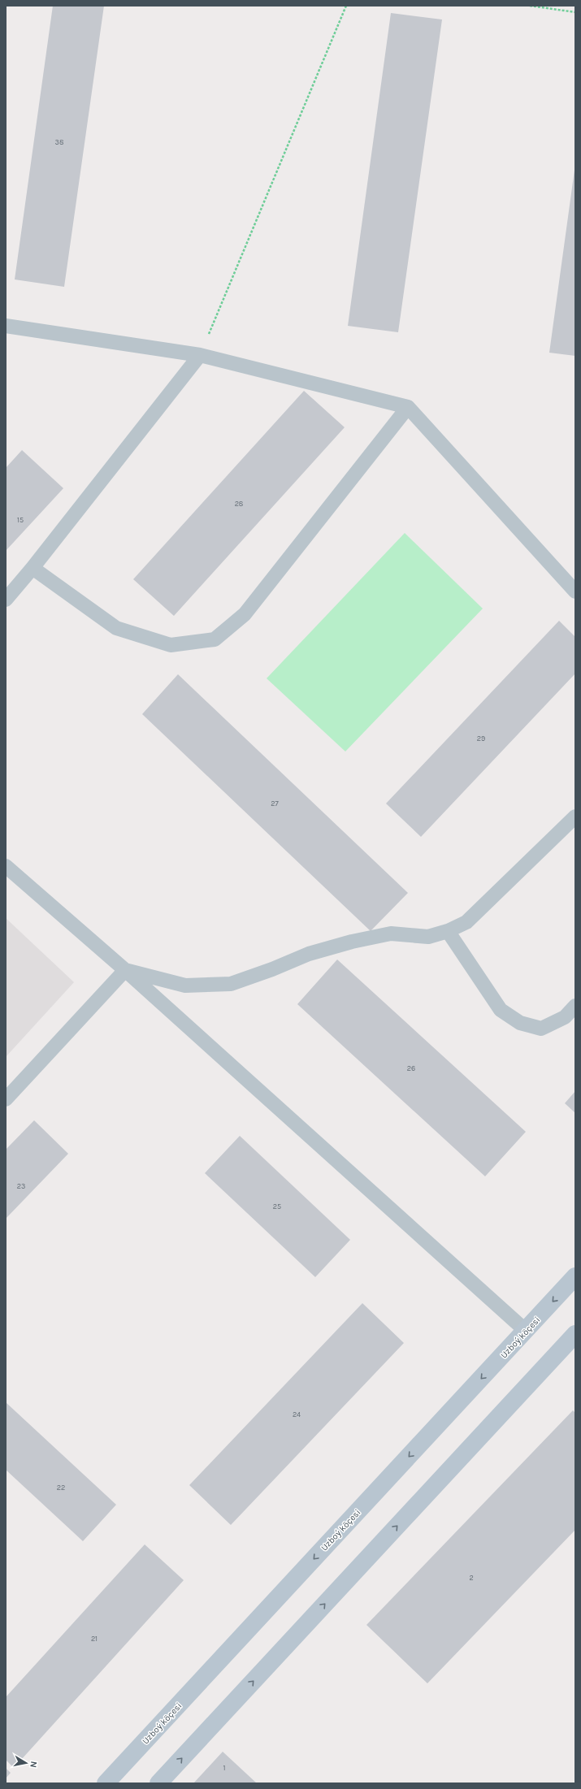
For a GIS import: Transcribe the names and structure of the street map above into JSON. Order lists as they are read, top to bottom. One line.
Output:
{"streets":{"street":["Uzboý köçesi"]},"house_numbers":["38","28","15","29","27","26","23","25","24","22","2","21","1"],"north":"right"}
